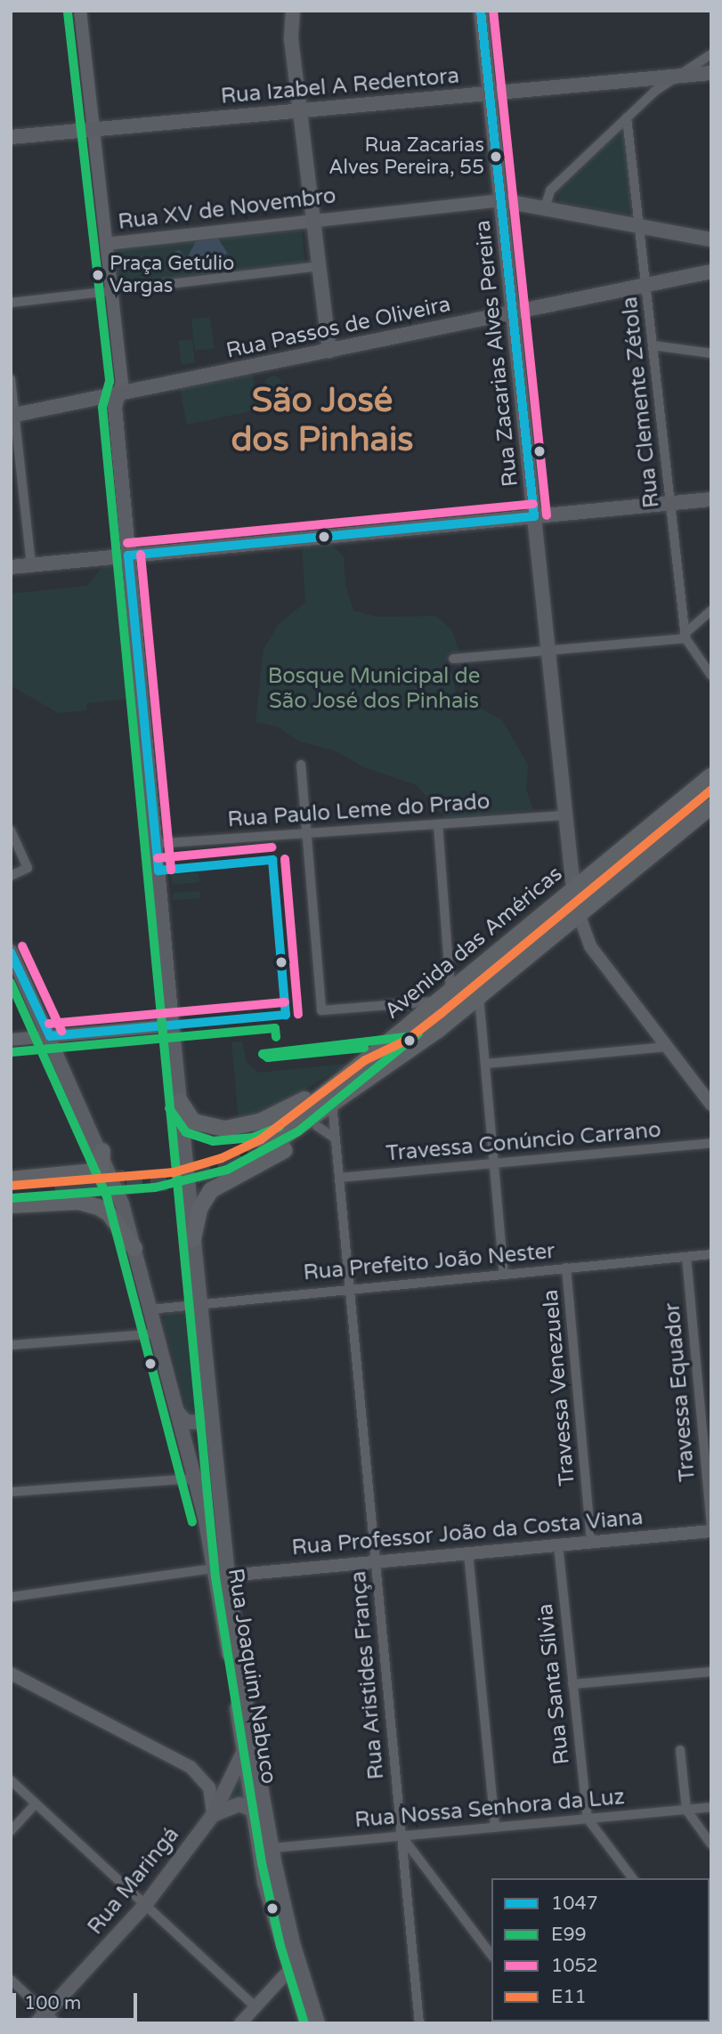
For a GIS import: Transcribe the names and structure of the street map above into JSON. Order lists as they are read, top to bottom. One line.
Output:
{"streets":{"main road":["Rua Izabel A Redentora","Rua Passos de Oliveira","Rua Zacarias Alves Pereira","Avenida das Américas","Rua Joaquim Nabuco","Rua Maringá"],"street":["Rua XV de Novembro","Rua Clemente Zétola","Rua Paulo Leme do Prado","Travessa Conúncio Carrano","Rua Prefeito João Nester","Travessa Venezuela","Travessa Equador","Rua Professor João da Costa Viana","Rua Aristides França","Rua Santa Sílvia","Rua Nossa Senhora da Luz"]},"crossings":[["Rua Izabel A Redentora","Rua Zacarias Alves Pereira"],["Rua XV de Novembro","Rua Zacarias Alves Pereira"],["Rua Passos de Oliveira","Rua Zacarias Alves Pereira"],["Rua Passos de Oliveira","Rua Clemente Zétola"],["Rua Passos de Oliveira","Rua Joaquim Nabuco"],["Rua Zacarias Alves Pereira","Rua Paulo Leme do Prado"],["Rua Zacarias Alves Pereira","Avenida das Américas"],["Rua Paulo Leme do Prado","Rua Joaquim Nabuco"],["Avenida das Américas","Rua Aristides França"],["Travessa Conúncio Carrano","Rua Aristides França"],["Rua Prefeito João Nester","Travessa Venezuela"],["Rua Prefeito João Nester","Travessa Equador"],["Rua Prefeito João Nester","Rua Aristides França"],["Rua Prefeito João Nester","Rua Joaquim Nabuco"],["Travessa Venezuela","Rua Professor João da Costa Viana"],["Rua Professor João da Costa Viana","Rua Aristides França"],["Rua Professor João da Costa Viana","Rua Joaquim Nabuco"],["Rua Professor João da Costa Viana","Rua Santa Sílvia"],["Rua Aristides França","Rua Nossa Senhora da Luz"],["Rua Joaquim Nabuco","Rua Nossa Senhora da Luz"],["Rua Joaquim Nabuco","Rua Maringá"],["Rua Santa Sílvia","Rua Nossa Senhora da Luz"]],"districts":["São José dos Pinhais"],"parks":["Bosque Municipal de São José dos Pinhais"],"places":["Rua Zacarias Alves Pereira, 55","Praça Getúlio Vargas"],"lines":["transit line 1047","transit line 1052","transit line E99","transit line E11"],"legend":["1047","E99","1052","E11"],"scale_bar":"100 m"}
